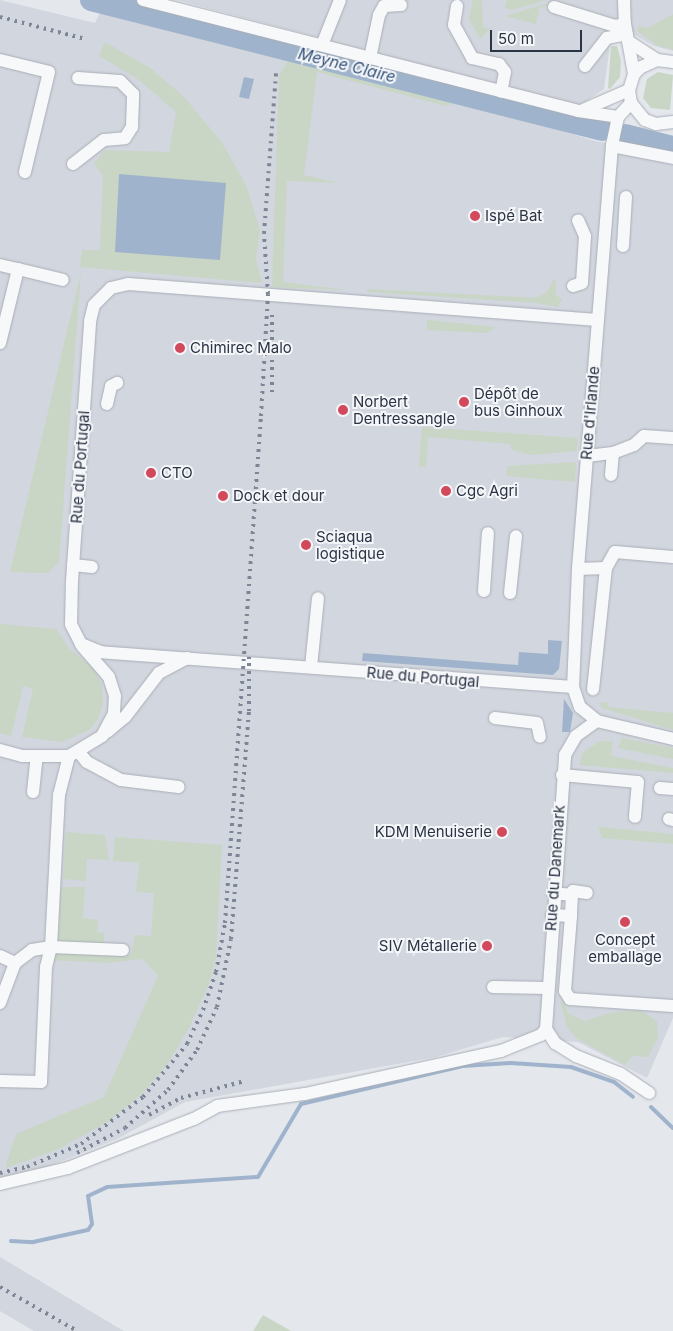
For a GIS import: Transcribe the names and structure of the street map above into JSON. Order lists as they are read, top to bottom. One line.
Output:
{"streets":{"street":["Rue d'Irlande","Rue du Portugal","Rue du Danemark"]},"crossings":[["Rue d'Irlande","Rue du Portugal"],["Rue d'Irlande","Rue du Danemark"]],"water":["Meyne Claire"],"places":["Ispé Bat","Chimirec Malo","Dépôt de bus Ginhoux","Norbert Dentressangle","CTO","Cgc Agri","Dock et dour","Sciaqua logistique","KDM Menuiserie","Concept emballage","SIV Métallerie"],"scale_bar":"50 m"}
